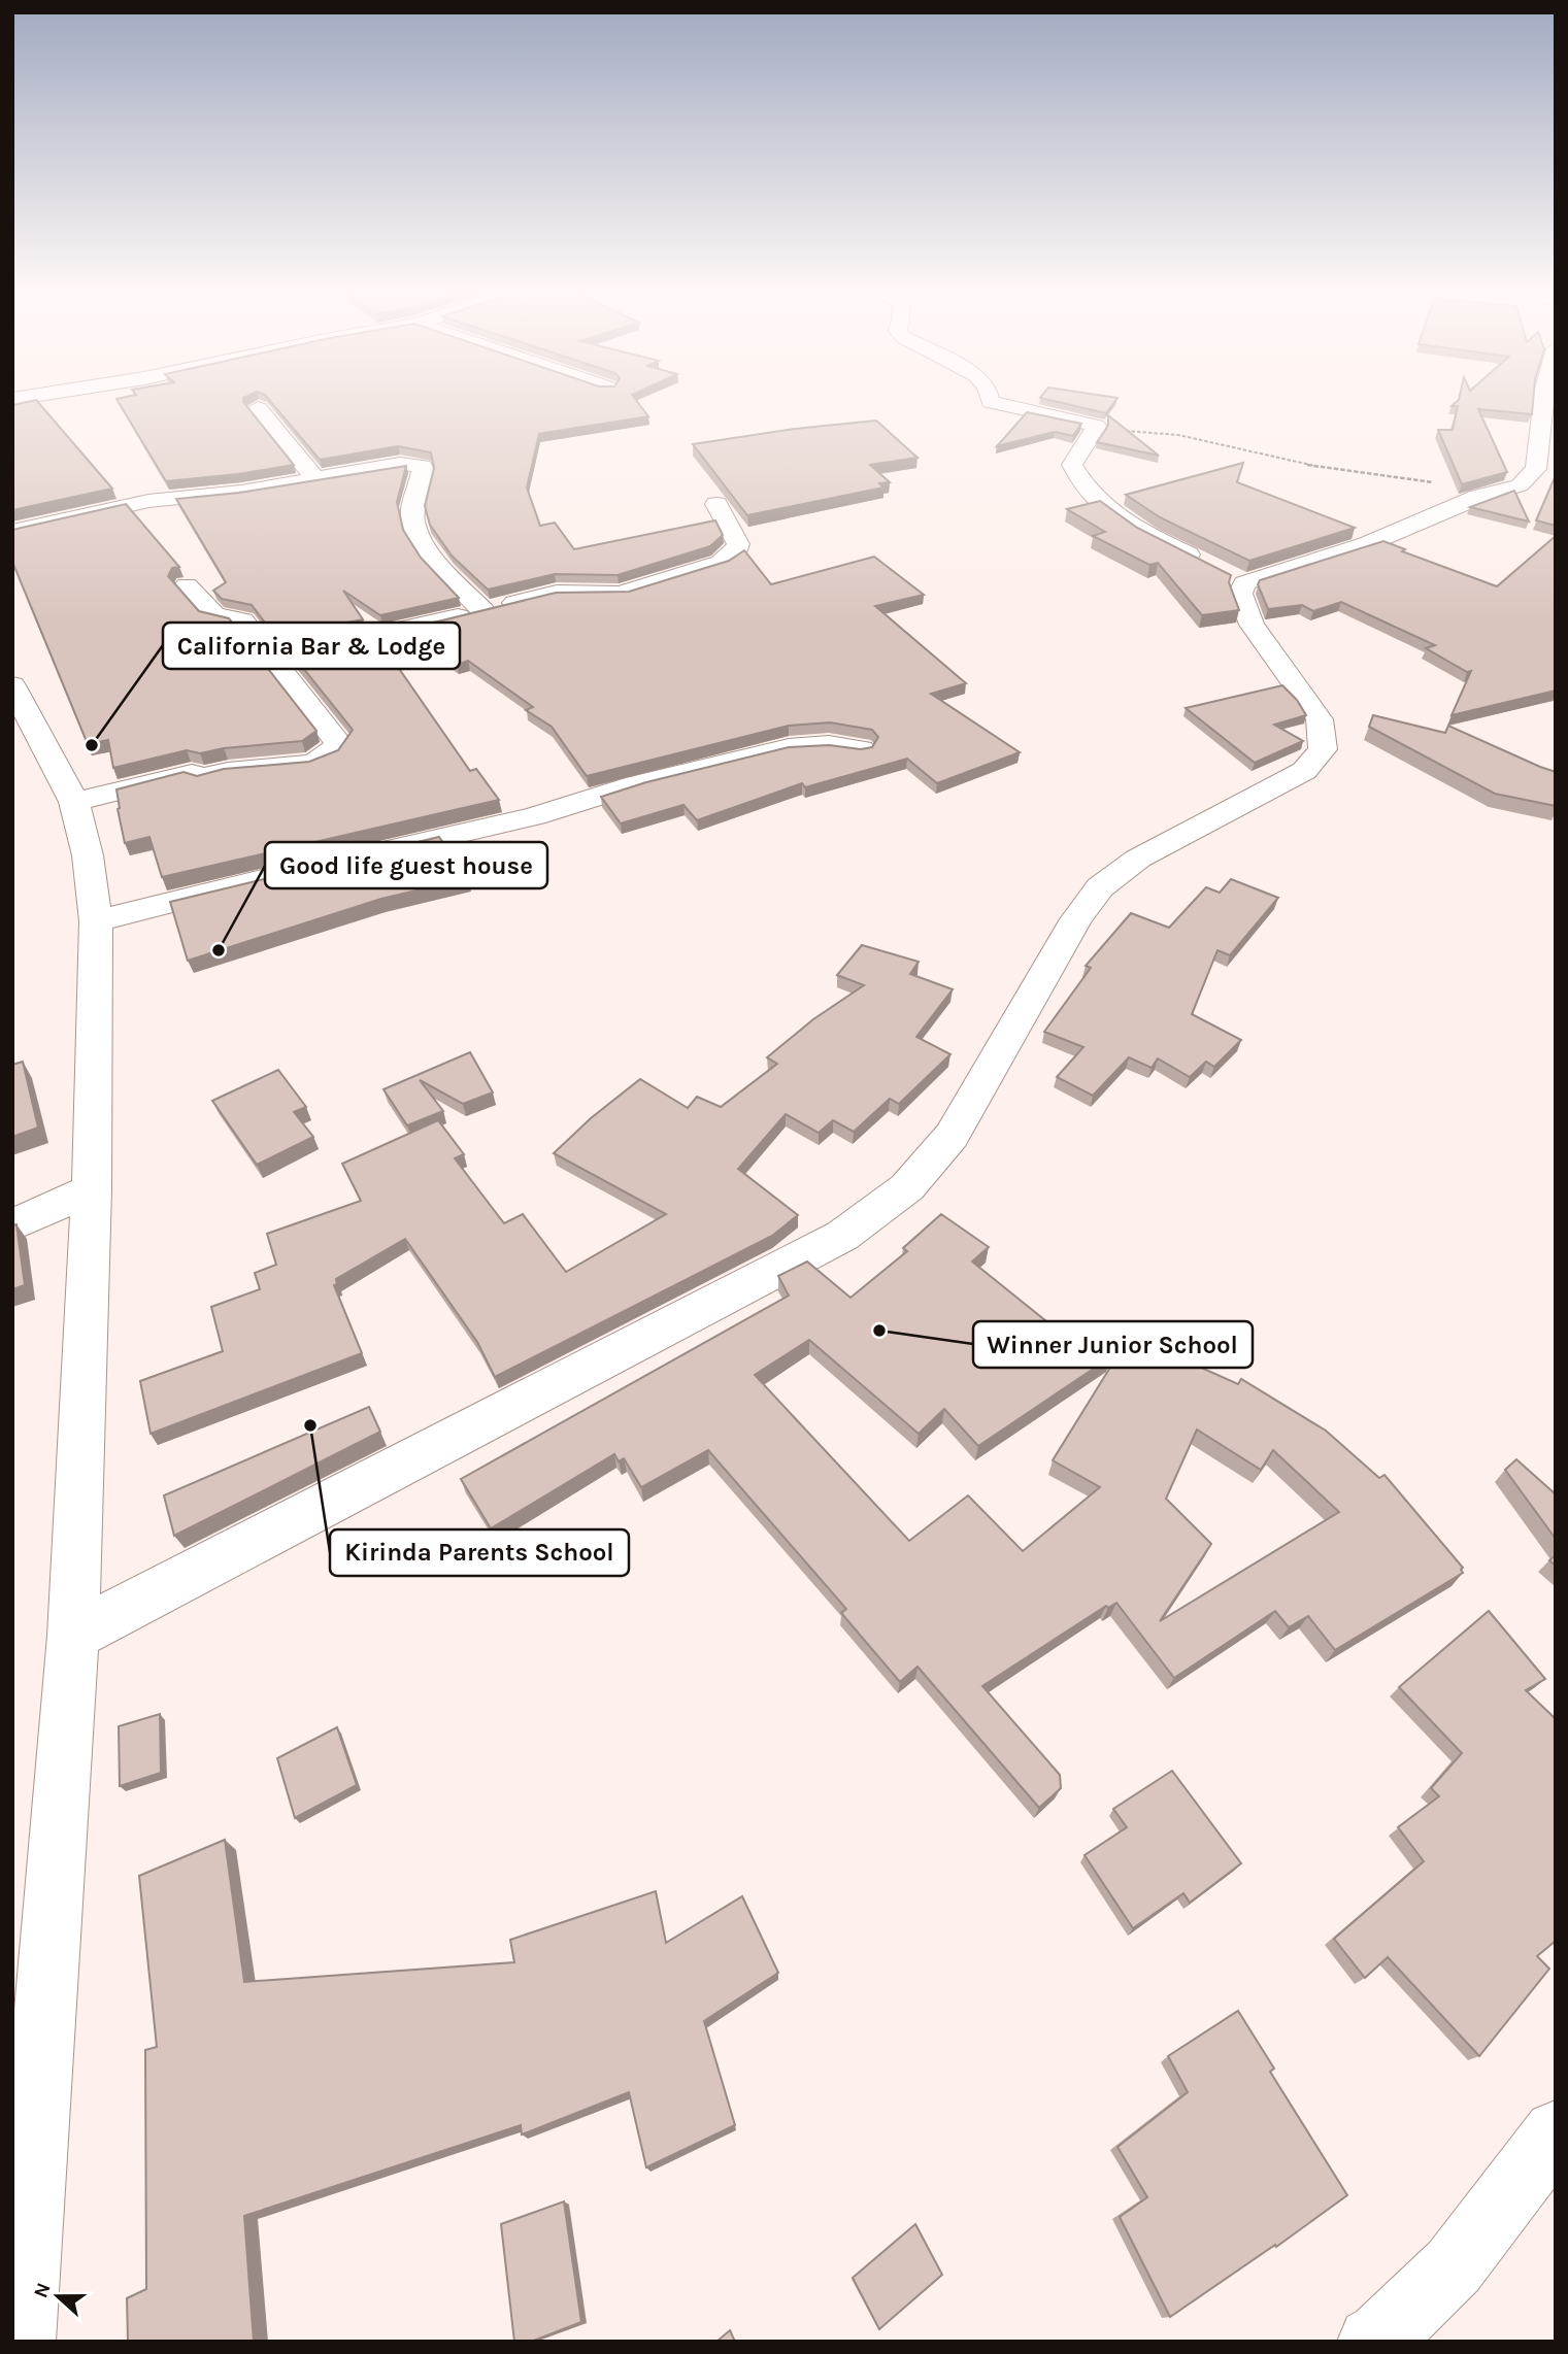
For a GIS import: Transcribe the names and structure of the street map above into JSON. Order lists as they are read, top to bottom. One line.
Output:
{"places":["California Bar & Lodge","Good life guest house","Winner Junior School","Kirinda Parents School"],"north":"left"}
